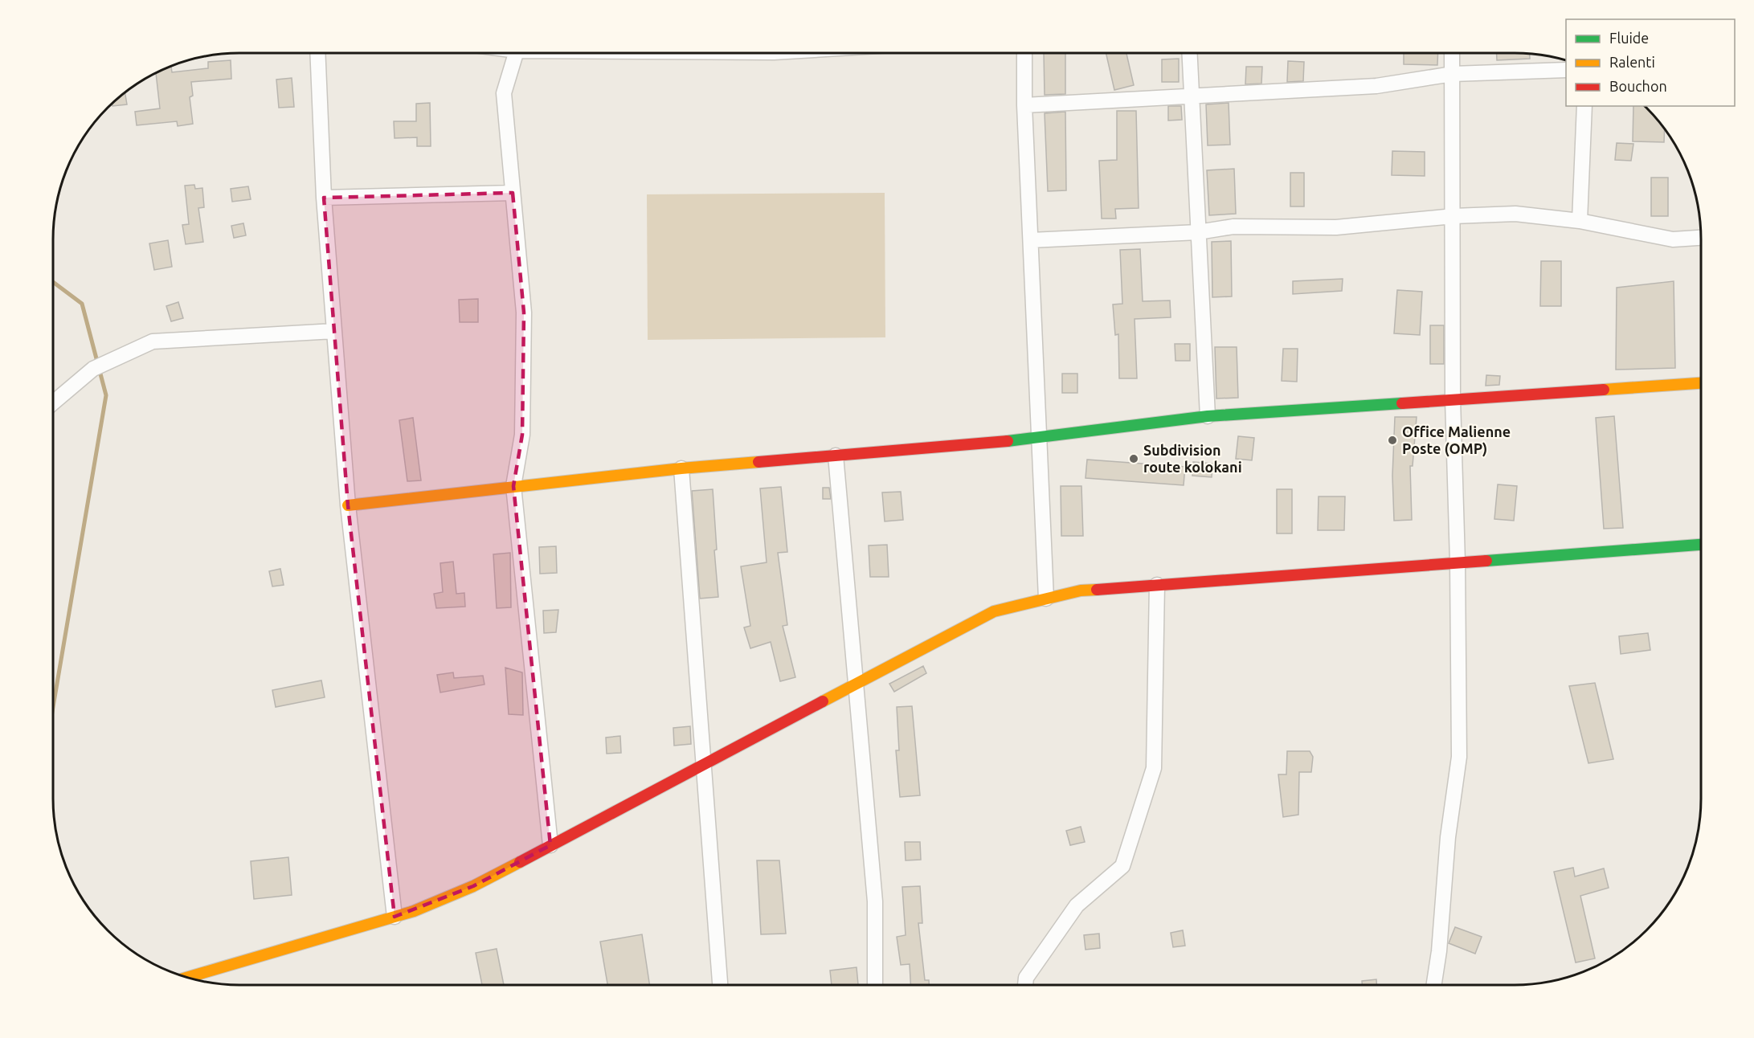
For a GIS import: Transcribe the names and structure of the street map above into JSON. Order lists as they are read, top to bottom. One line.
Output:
{"places":["Office Malienne Poste (OMP)","Subdivision route kolokani"],"legend":["Fluide","Ralenti","Bouchon"]}
